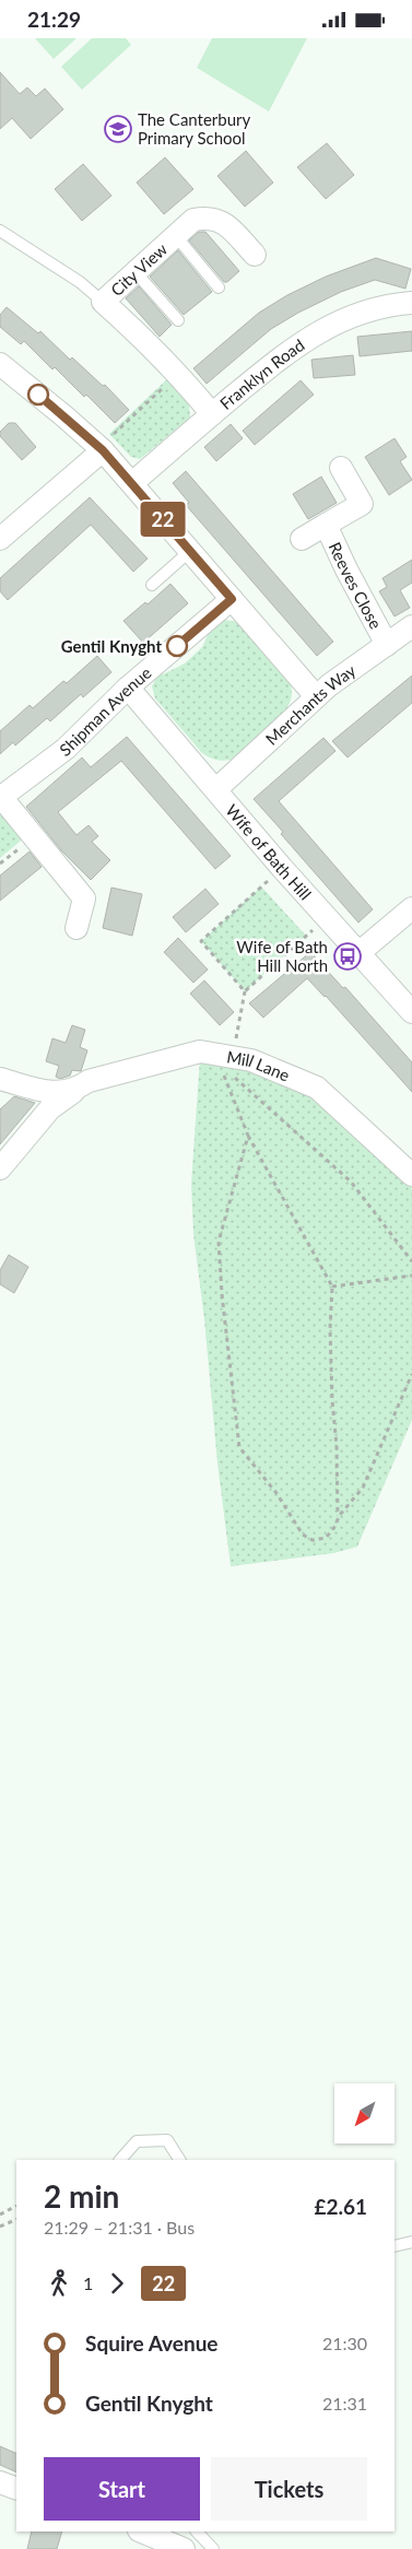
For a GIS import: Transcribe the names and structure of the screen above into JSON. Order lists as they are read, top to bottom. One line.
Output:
{"streets":{"street":["City View","Franklyn Road","Reeves Close","Merchants Way","Shipman Avenue","Wife of Bath Hill","Mill Lane"]},"crossings":[["City View","Franklyn Road"],["Reeves Close","Merchants Way"],["Merchants Way","Wife of Bath Hill"],["Shipman Avenue","Wife of Bath Hill"]],"places":{"school or university":["The Canterbury Primary School"],"other":["Gentil Knyght"],"bus stop":["Wife of Bath Hill North"]},"lines":["bus line 22"],"north":"bottom left","page":{"status":"21:29","on_map":"22","heading":["2 min","21:29 – 21:31 · Bus","£2.61"],"legs":["1","22"],"list":[{"name":"Squire Avenue","value":"21:30"},{"name":"Gentil Knyght","value":"21:31"}],"buttons":["Start","Tickets"]}}
